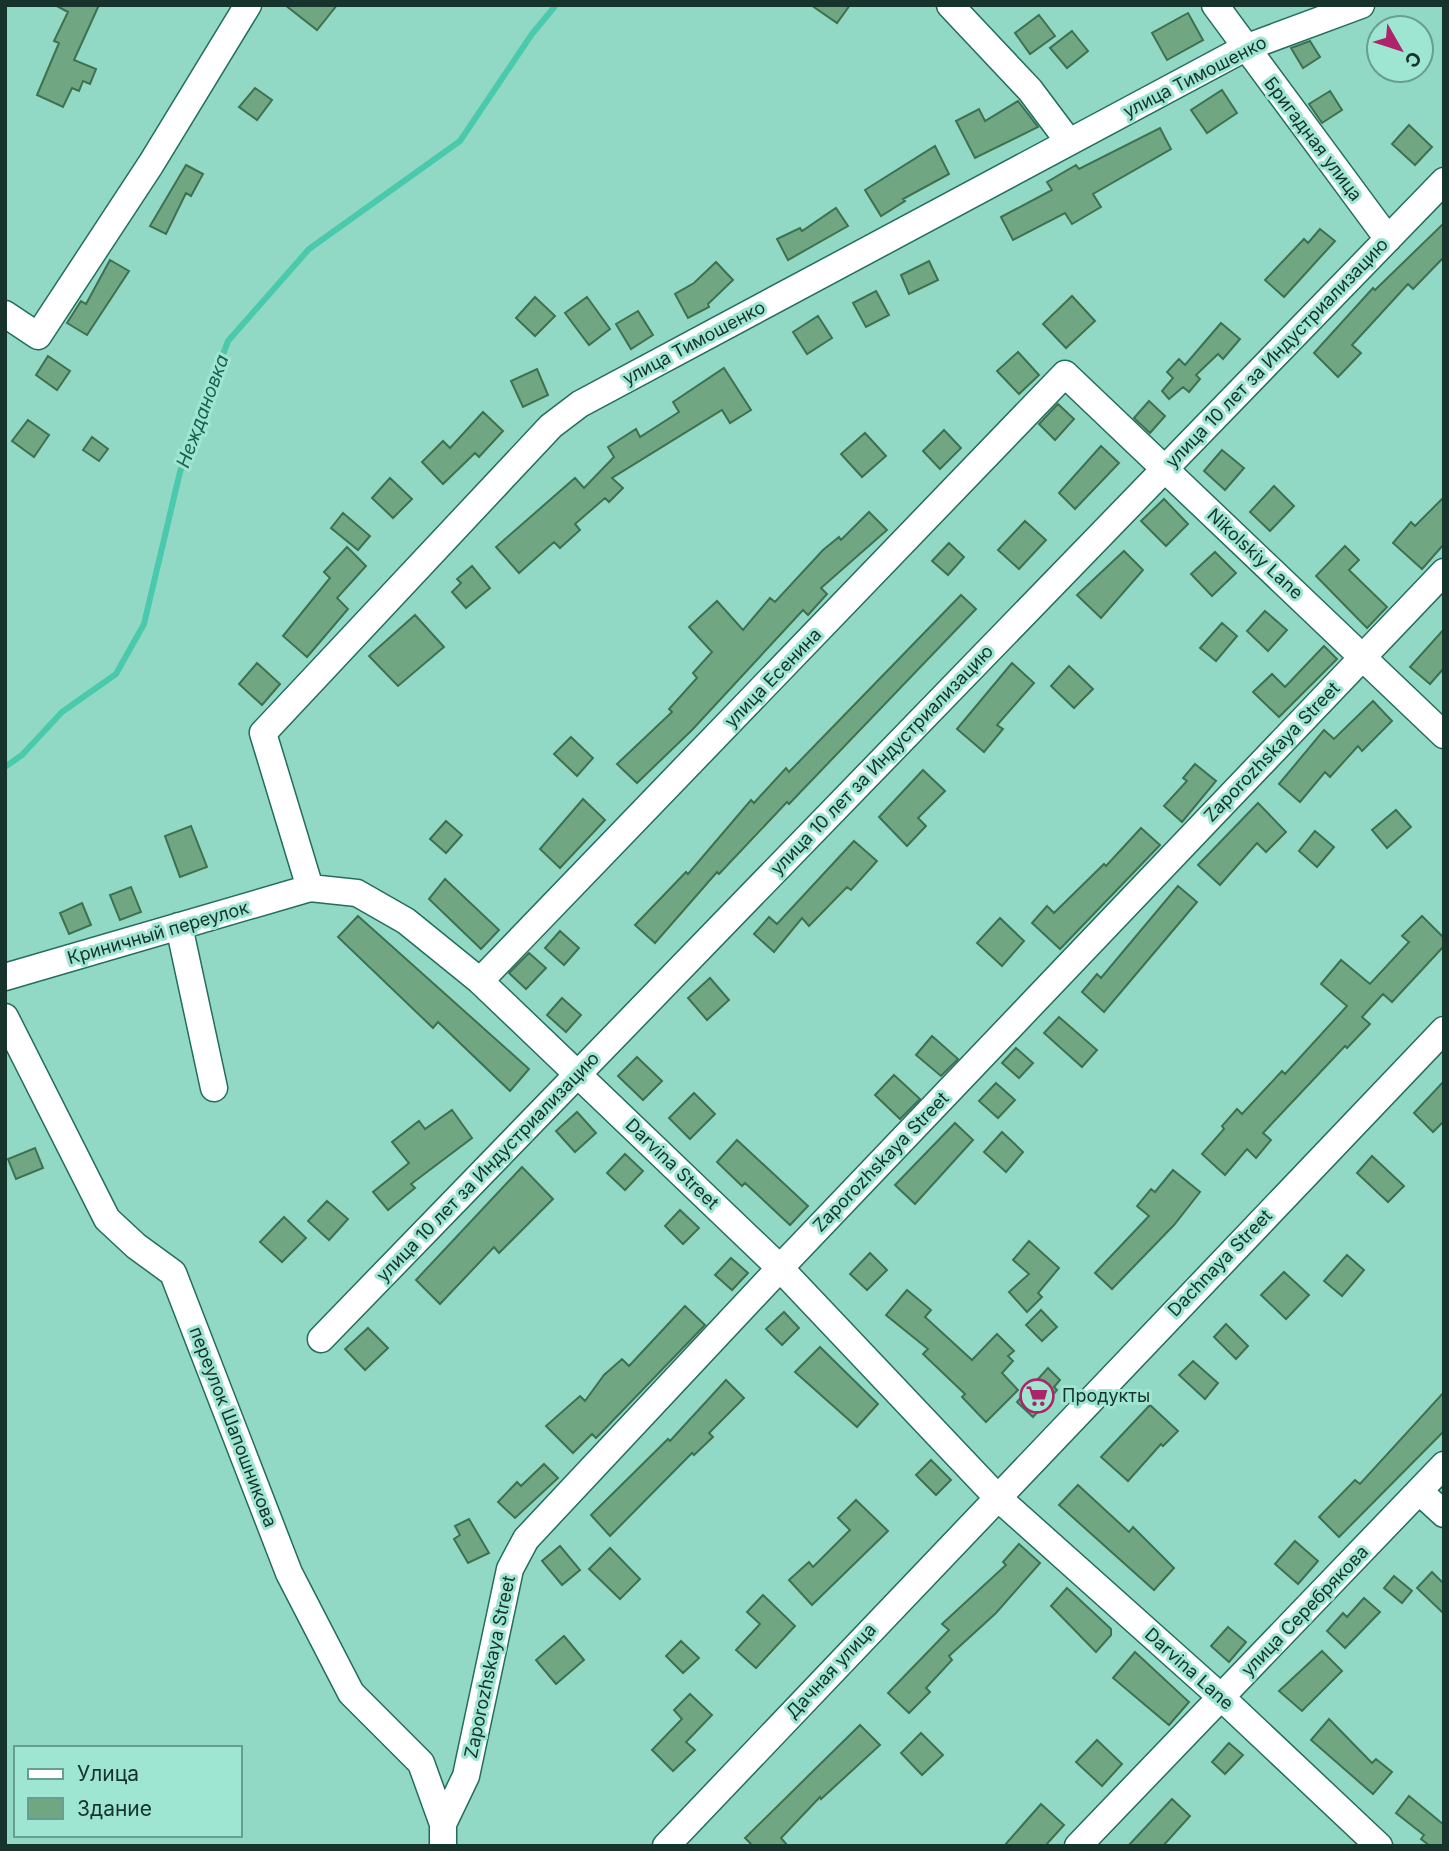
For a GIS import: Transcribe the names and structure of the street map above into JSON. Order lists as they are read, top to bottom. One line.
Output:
{"streets":{"street":["улица Тимошенко","Бригадная улица","улица 10 лет за Индустриализацию","Nikolskiy Lane","улица Есенина","Zaporozhskaya Street","Криничный переулок","Darvina Street","Dachnaya Street","переулок Шапошникова","улица Серебрякова","Darvina Lane","Дачная улица"]},"crossings":[["улица Тимошенко","Бригадная улица"],["улица Тимошенко","Криничный переулок"],["улица Тимошенко","Darvina Street"],["Бригадная улица","улица 10 лет за Индустриализацию"],["улица 10 лет за Индустриализацию","Nikolskiy Lane"],["улица 10 лет за Индустриализацию","Darvina Street"],["Nikolskiy Lane","улица Есенина"],["Nikolskiy Lane","Zaporozhskaya Street"],["улица Есенина","Darvina Street"],["Zaporozhskaya Street","Darvina Street"],["Zaporozhskaya Street","переулок Шапошникова"],["Криничный переулок","Darvina Street"],["Darvina Street","Dachnaya Street"],["Darvina Street","Darvina Lane"],["Darvina Street","Дачная улица"],["Dachnaya Street","Darvina Lane"],["Dachnaya Street","Дачная улица"],["улица Серебрякова","Darvina Lane"],["Darvina Lane","Дачная улица"]],"water":["Неждановка"],"places":{"supermarket":["Продукты"]},"legend":["Улица","Здание"],"north":"bottom right"}
